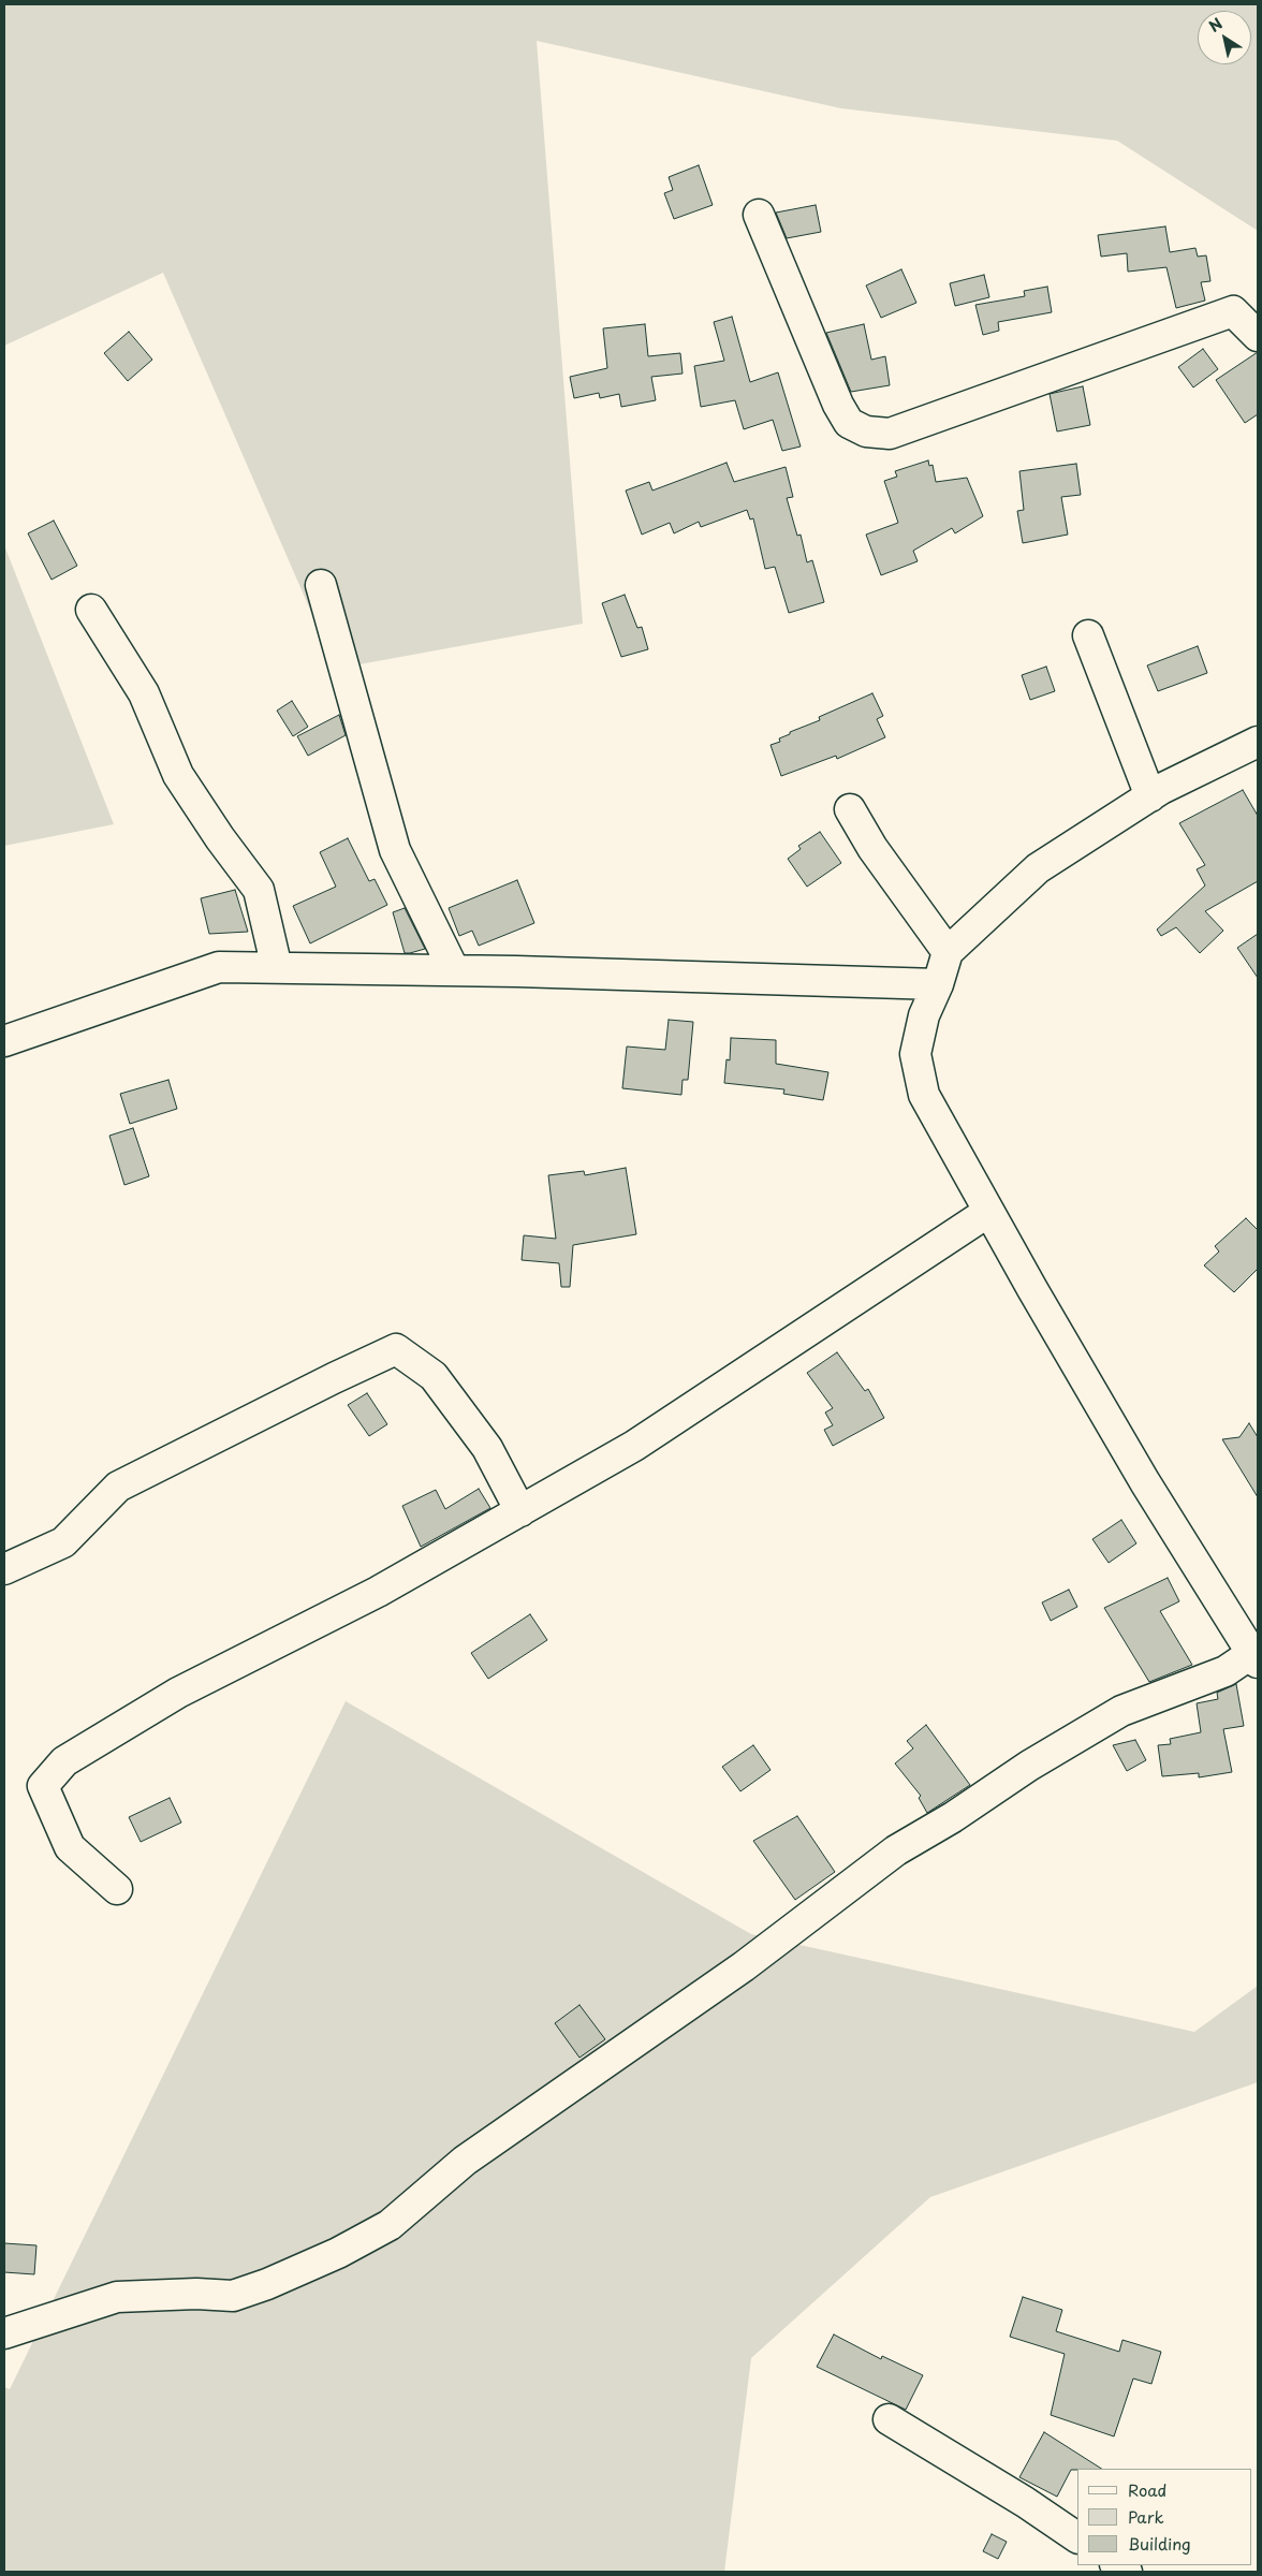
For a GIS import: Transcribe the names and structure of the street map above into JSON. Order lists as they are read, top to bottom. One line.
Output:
{"legend":["Road","Park","Building"],"north":"top left"}
